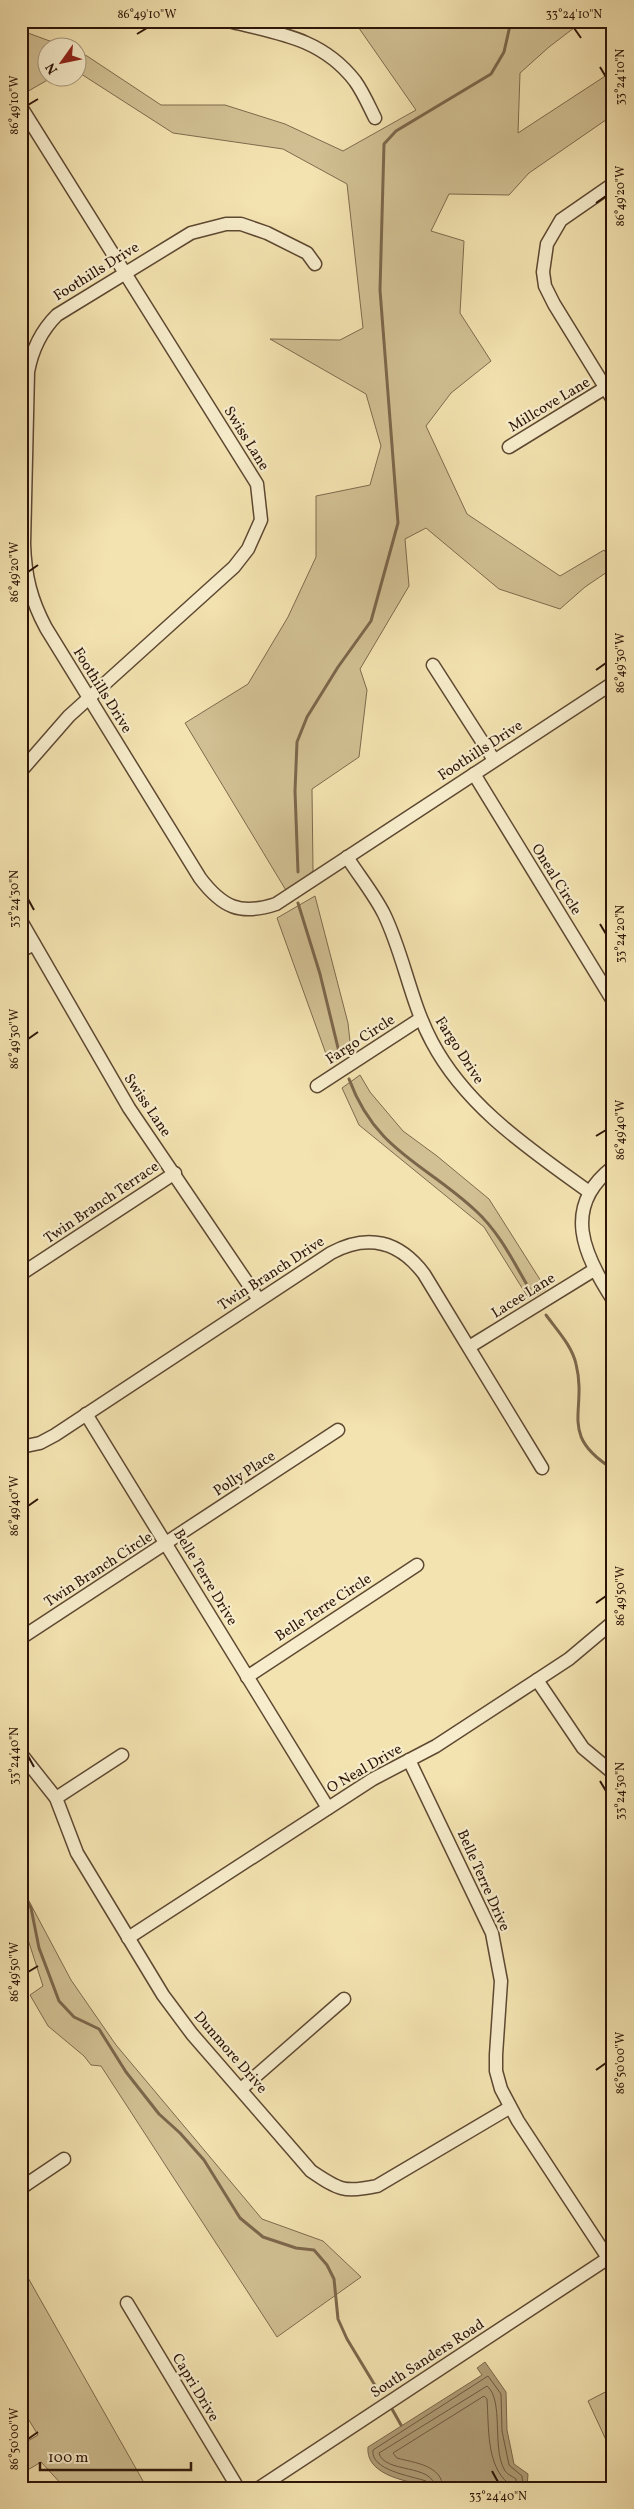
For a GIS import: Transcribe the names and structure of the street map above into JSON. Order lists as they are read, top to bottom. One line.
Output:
{"streets":{"street":["Foothills Drive","Millcove Lane","Swiss Lane","Oneal Circle","Fargo Circle","Fargo Drive","Twin Branch Terrace","Twin Branch Drive","Lacee Lane","Polly Place","Twin Branch Circle","Belle Terre Drive","Belle Terre Circle","O Neal Drive","Dunmore Drive","South Sanders Road","Capri Drive"]},"crossings":[["Foothills Drive","Swiss Lane"],["Foothills Drive","Oneal Circle"],["Foothills Drive","Fargo Drive"],["Swiss Lane","Twin Branch Terrace"],["Swiss Lane","Twin Branch Drive"],["Fargo Circle","Fargo Drive"],["Twin Branch Drive","Lacee Lane"],["Twin Branch Drive","Belle Terre Drive"],["Polly Place","Twin Branch Circle"],["Polly Place","Belle Terre Drive"],["Twin Branch Circle","Belle Terre Drive"],["Belle Terre Drive","Belle Terre Circle"],["Belle Terre Drive","O Neal Drive"],["Belle Terre Drive","Dunmore Drive"],["Belle Terre Drive","South Sanders Road"],["O Neal Drive","Dunmore Drive"]],"scale_bar":"100 m","north":"bottom left","coordinates":["86°49'10\"W","33°24'10\"N","86°49'20\"W","86°49'30\"W","33°24'30\"N","33°24'20\"N","86°49'40\"W","86°49'50\"W","33°24'40\"N","86°50'00\"W"]}
